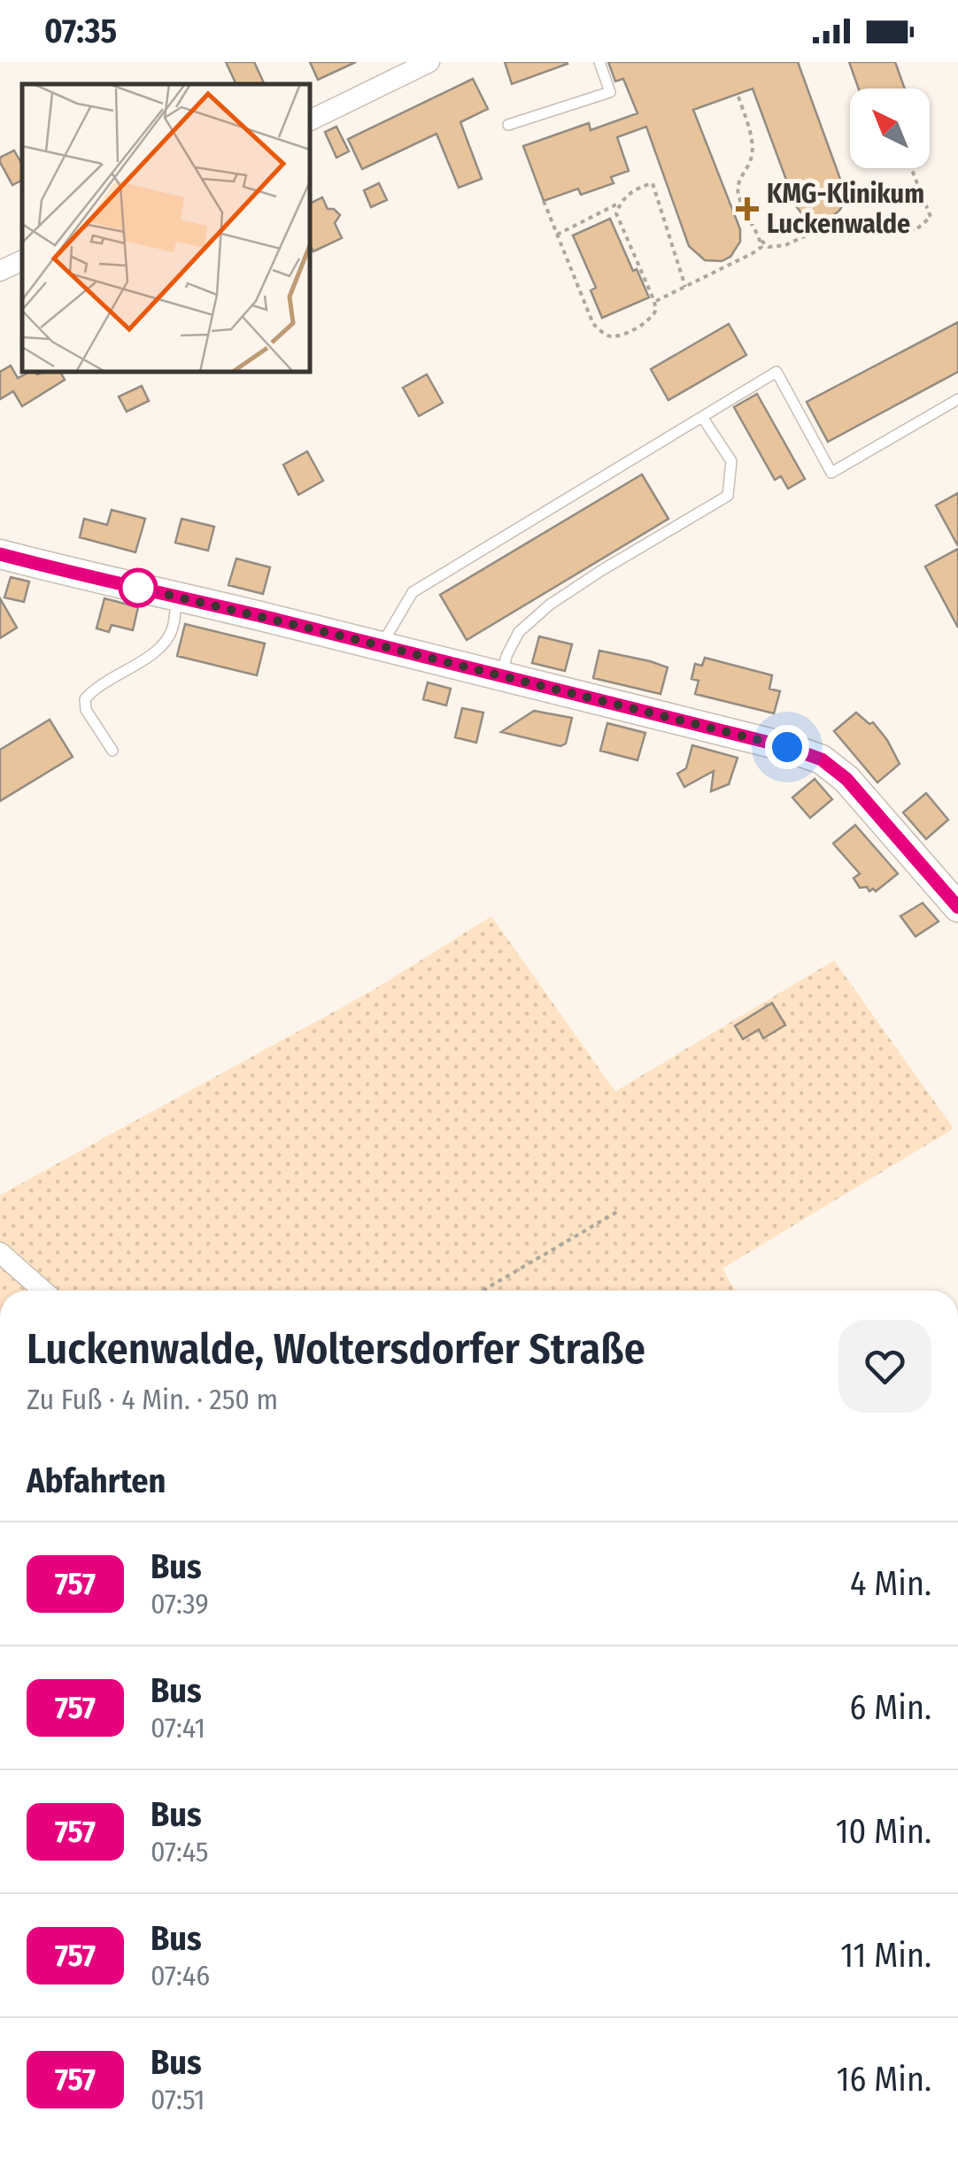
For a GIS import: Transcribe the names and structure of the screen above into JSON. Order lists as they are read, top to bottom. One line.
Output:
{"places":{"health":["KMG-Klinikum Luckenwalde"]},"lines":["bus line 757"],"north":"top left","page":{"status":"07:35","heading":[["Luckenwalde, Woltersdorfer Straße","Zu Fuß · 4 Min. · 250 m"],"Abfahrten"],"list":[{"mark":"757","name":"Bus","note":"07:39","value":"4 Min."},{"mark":"757","name":"Bus","note":"07:41","value":"6 Min."},{"mark":"757","name":"Bus","note":"07:45","value":"10 Min."},{"mark":"757","name":"Bus","note":"07:46","value":"11 Min."},{"mark":"757","name":"Bus","note":"07:51","value":"16 Min."}]}}
